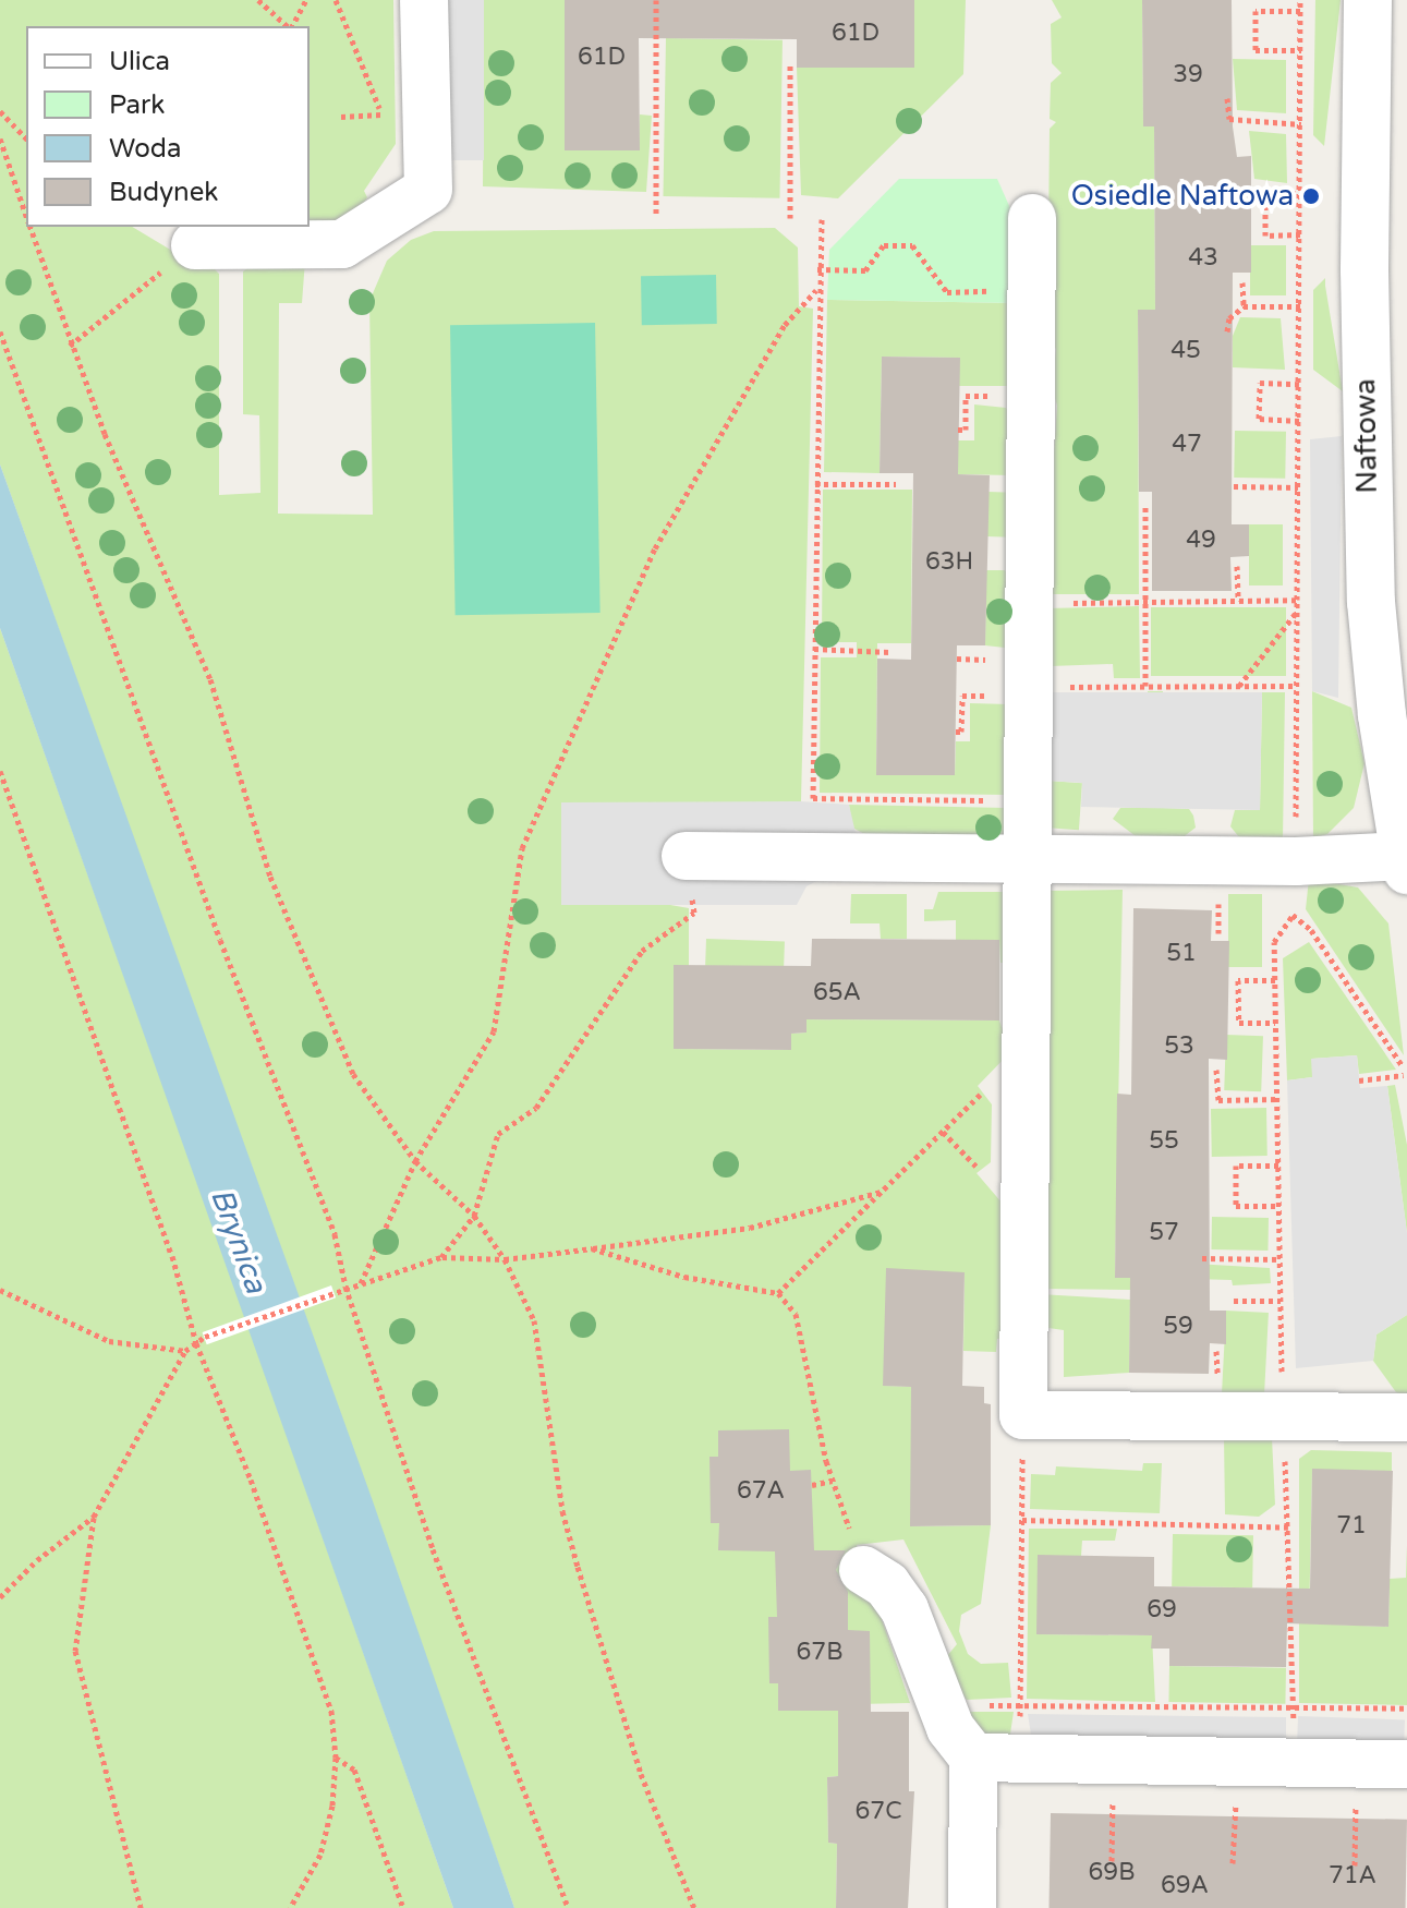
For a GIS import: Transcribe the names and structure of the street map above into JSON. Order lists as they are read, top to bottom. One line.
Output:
{"streets":{"street":["Naftowa"]},"water":["Brynica"],"places":["Osiedle Naftowa"],"house_numbers":["61D","61D","39","43","45","47","49","63H","51","65A","53","55","57","59","67A","71","69","67B","67C","69B","71A","69A"],"legend":["Ulica","Park","Woda","Budynek"]}
